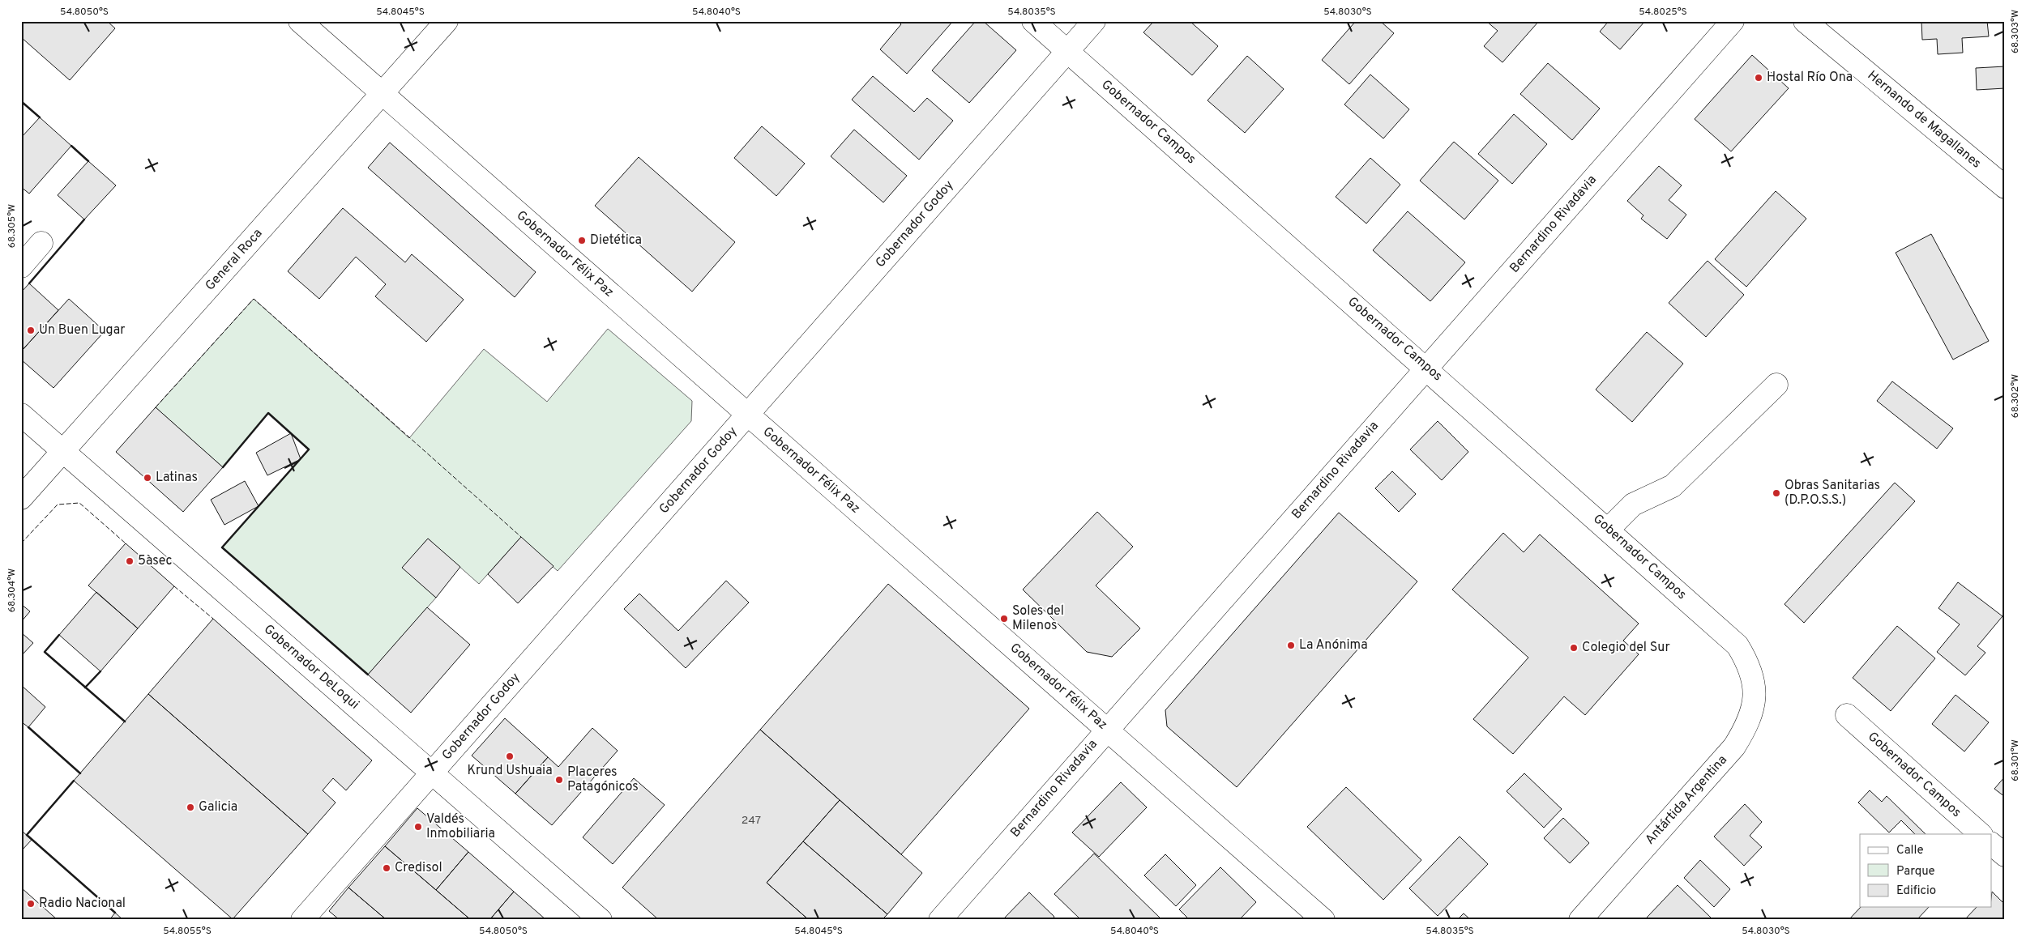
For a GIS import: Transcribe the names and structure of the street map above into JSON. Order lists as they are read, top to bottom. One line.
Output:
{"streets":{"street":["Hernando de Magallanes","Gobernador Campos","Gobernador Godoy","Bernardino Rivadavia","Gobernador Félix Paz","General Roca","Gobernador DeLoqui","Antártida Argentina"]},"crossings":[["Gobernador Campos","Gobernador Godoy"],["Gobernador Campos","Bernardino Rivadavia"],["Gobernador Campos","Antártida Argentina"],["Gobernador Godoy","Gobernador Félix Paz"],["Gobernador Godoy","Gobernador DeLoqui"],["Bernardino Rivadavia","Gobernador Félix Paz"],["Gobernador Félix Paz","General Roca"],["General Roca","Gobernador DeLoqui"]],"places":["Hostal Río Ona","Dietética","Un Buen Lugar","Latinas","Obras Sanitarias (D.P.O.S.S.)","5àsec","Soles del Milenos","La Anónima","Colegio del Sur","Krund Ushuaia","Placeres Patagónicos","Galicia","Valdés Inmobiliaria","Credisol","Radio Nacional"],"house_numbers":["247"],"legend":["Calle","Parque","Edificio"],"coordinates":["54.8050°S","54.8045°S","54.8040°S","54.8035°S","54.8030°S","54.8025°S","68.303°W","68.305°W","68.302°W","68.304°W","68.301°W","54.8055°S"]}
